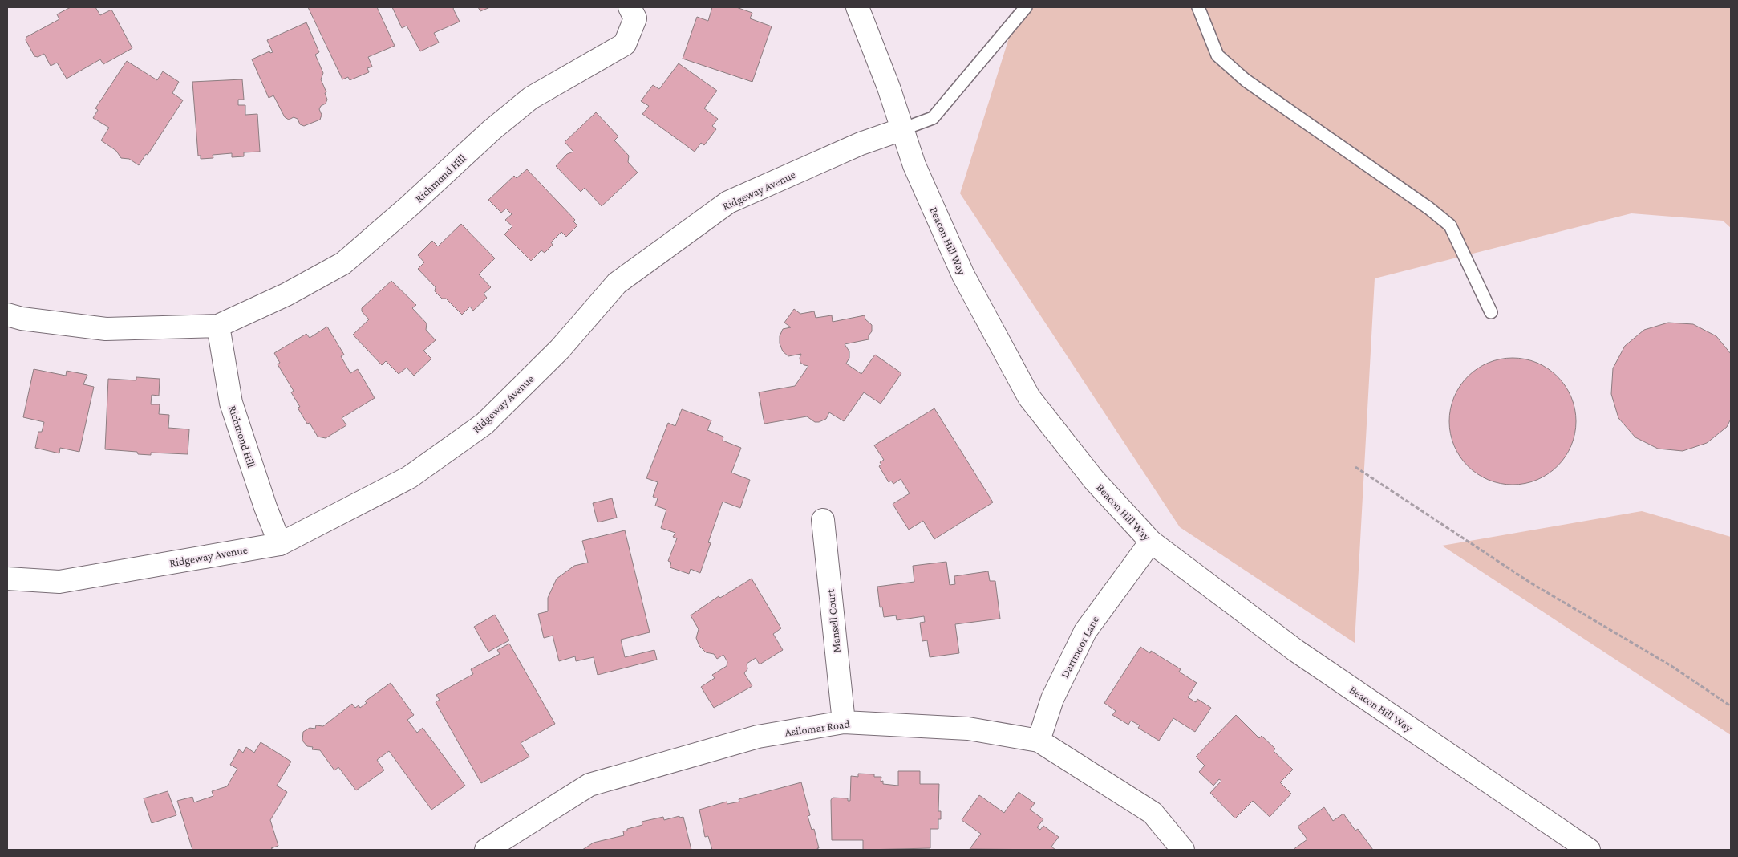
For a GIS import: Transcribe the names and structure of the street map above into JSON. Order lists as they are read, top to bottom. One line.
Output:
{"streets":{"street":["Richmond Hill","Ridgeway Avenue","Beacon Hill Way","Mansell Court","Dartmoor Lane","Asilomar Road"]},"crossings":[["Richmond Hill","Ridgeway Avenue"],["Ridgeway Avenue","Beacon Hill Way"],["Beacon Hill Way","Dartmoor Lane"],["Mansell Court","Asilomar Road"],["Dartmoor Lane","Asilomar Road"]]}
